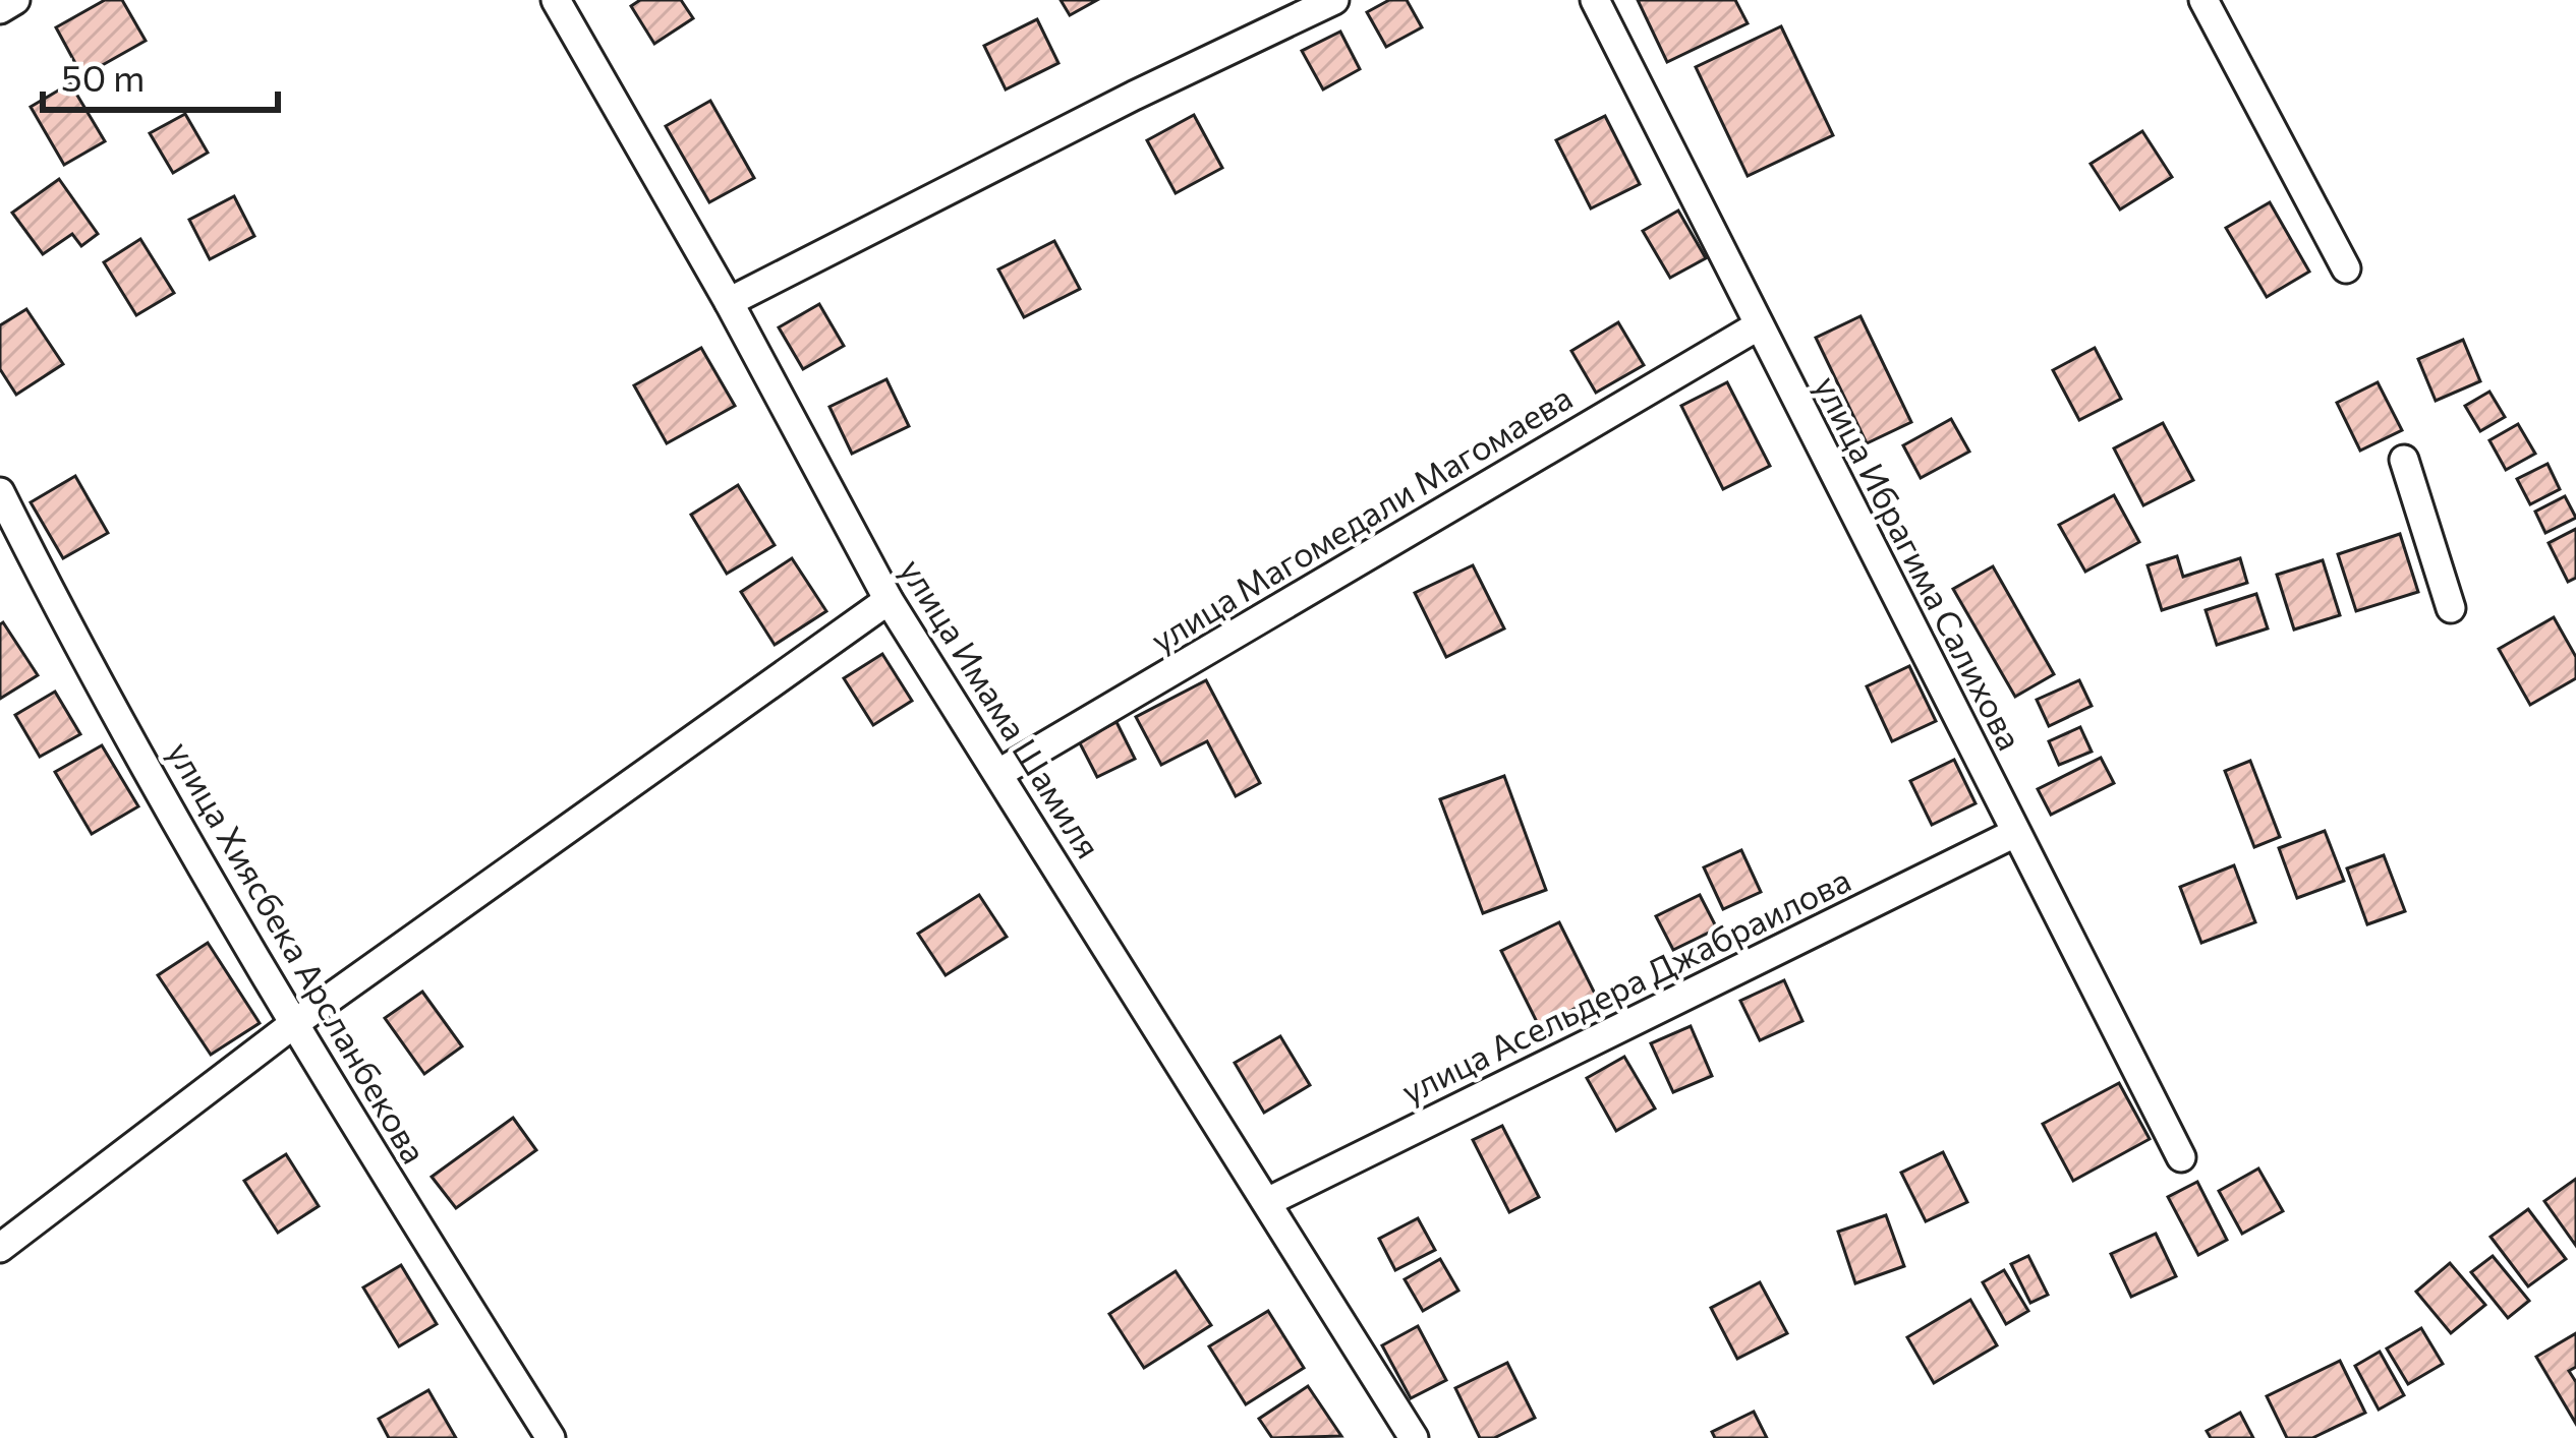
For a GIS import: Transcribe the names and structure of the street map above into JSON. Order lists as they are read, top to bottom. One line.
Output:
{"streets":{"street":["улица Магомедали Магомаева","улица Ибрагима Салихова","улица Имама Шамиля","улица Хиясбека Арсланбекова","улица Асельдера Джабраилова"]},"crossings":[["улица Магомедали Магомаева","улица Ибрагима Салихова"],["улица Магомедали Магомаева","улица Имама Шамиля"],["улица Ибрагима Салихова","улица Асельдера Джабраилова"],["улица Имама Шамиля","улица Асельдера Джабраилова"]],"scale_bar":"50 m"}
